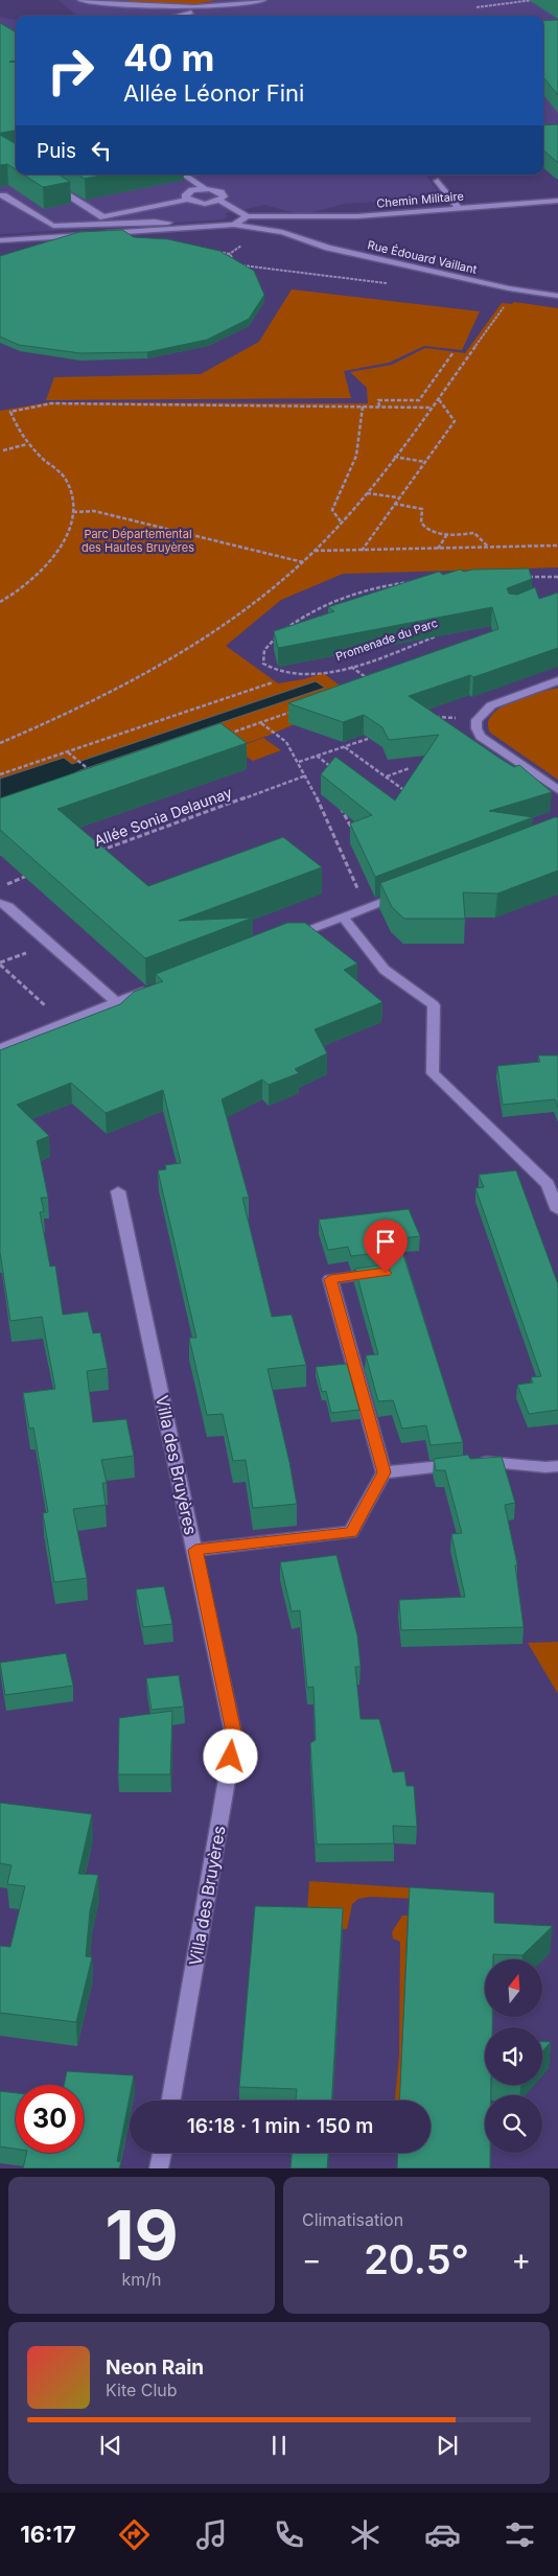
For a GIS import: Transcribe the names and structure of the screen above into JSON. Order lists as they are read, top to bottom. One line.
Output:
{"streets":{"street":["Chemin Militaire","Rue Édouard Vaillant","Villa des Bruyères"],"path":["Promenade du Parc","Allée Sonia Delaunay"]},"parks":["Parc Départemental des Hautes Bruyères"],"north":"top","page":{"turn":["40 m","Allée Léonor Fini"],"then":"Puis","limit":"30","trip":"16:18 · 1 min · 150 m","tile":[["19","km/h"],"Climatisation"],"heat":["−","20.5°","+"],"song":["Neon Rain","Kite Club"],"tabs":"16:17"}}
